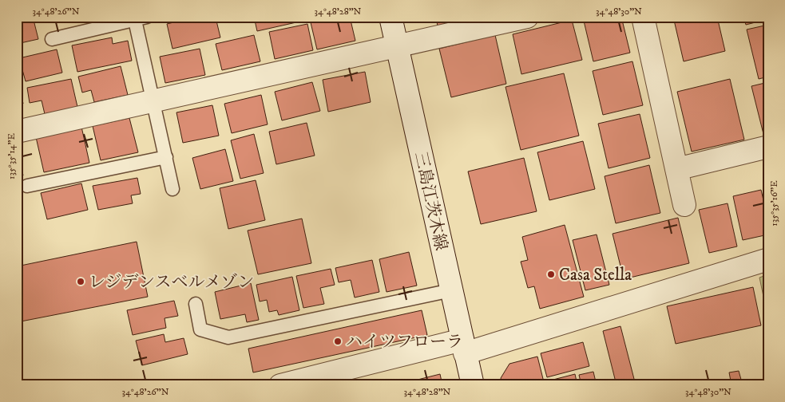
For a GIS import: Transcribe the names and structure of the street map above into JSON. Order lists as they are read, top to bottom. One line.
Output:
{"streets":{"street":["三島江茨木線"]},"places":["Casa Stella","レジデンスベルメゾン","ハイツフローラ"],"coordinates":["34°48'26\"N","34°48'28\"N","34°48'30\"N","135°35'14\"E","135°35'16\"E"]}
